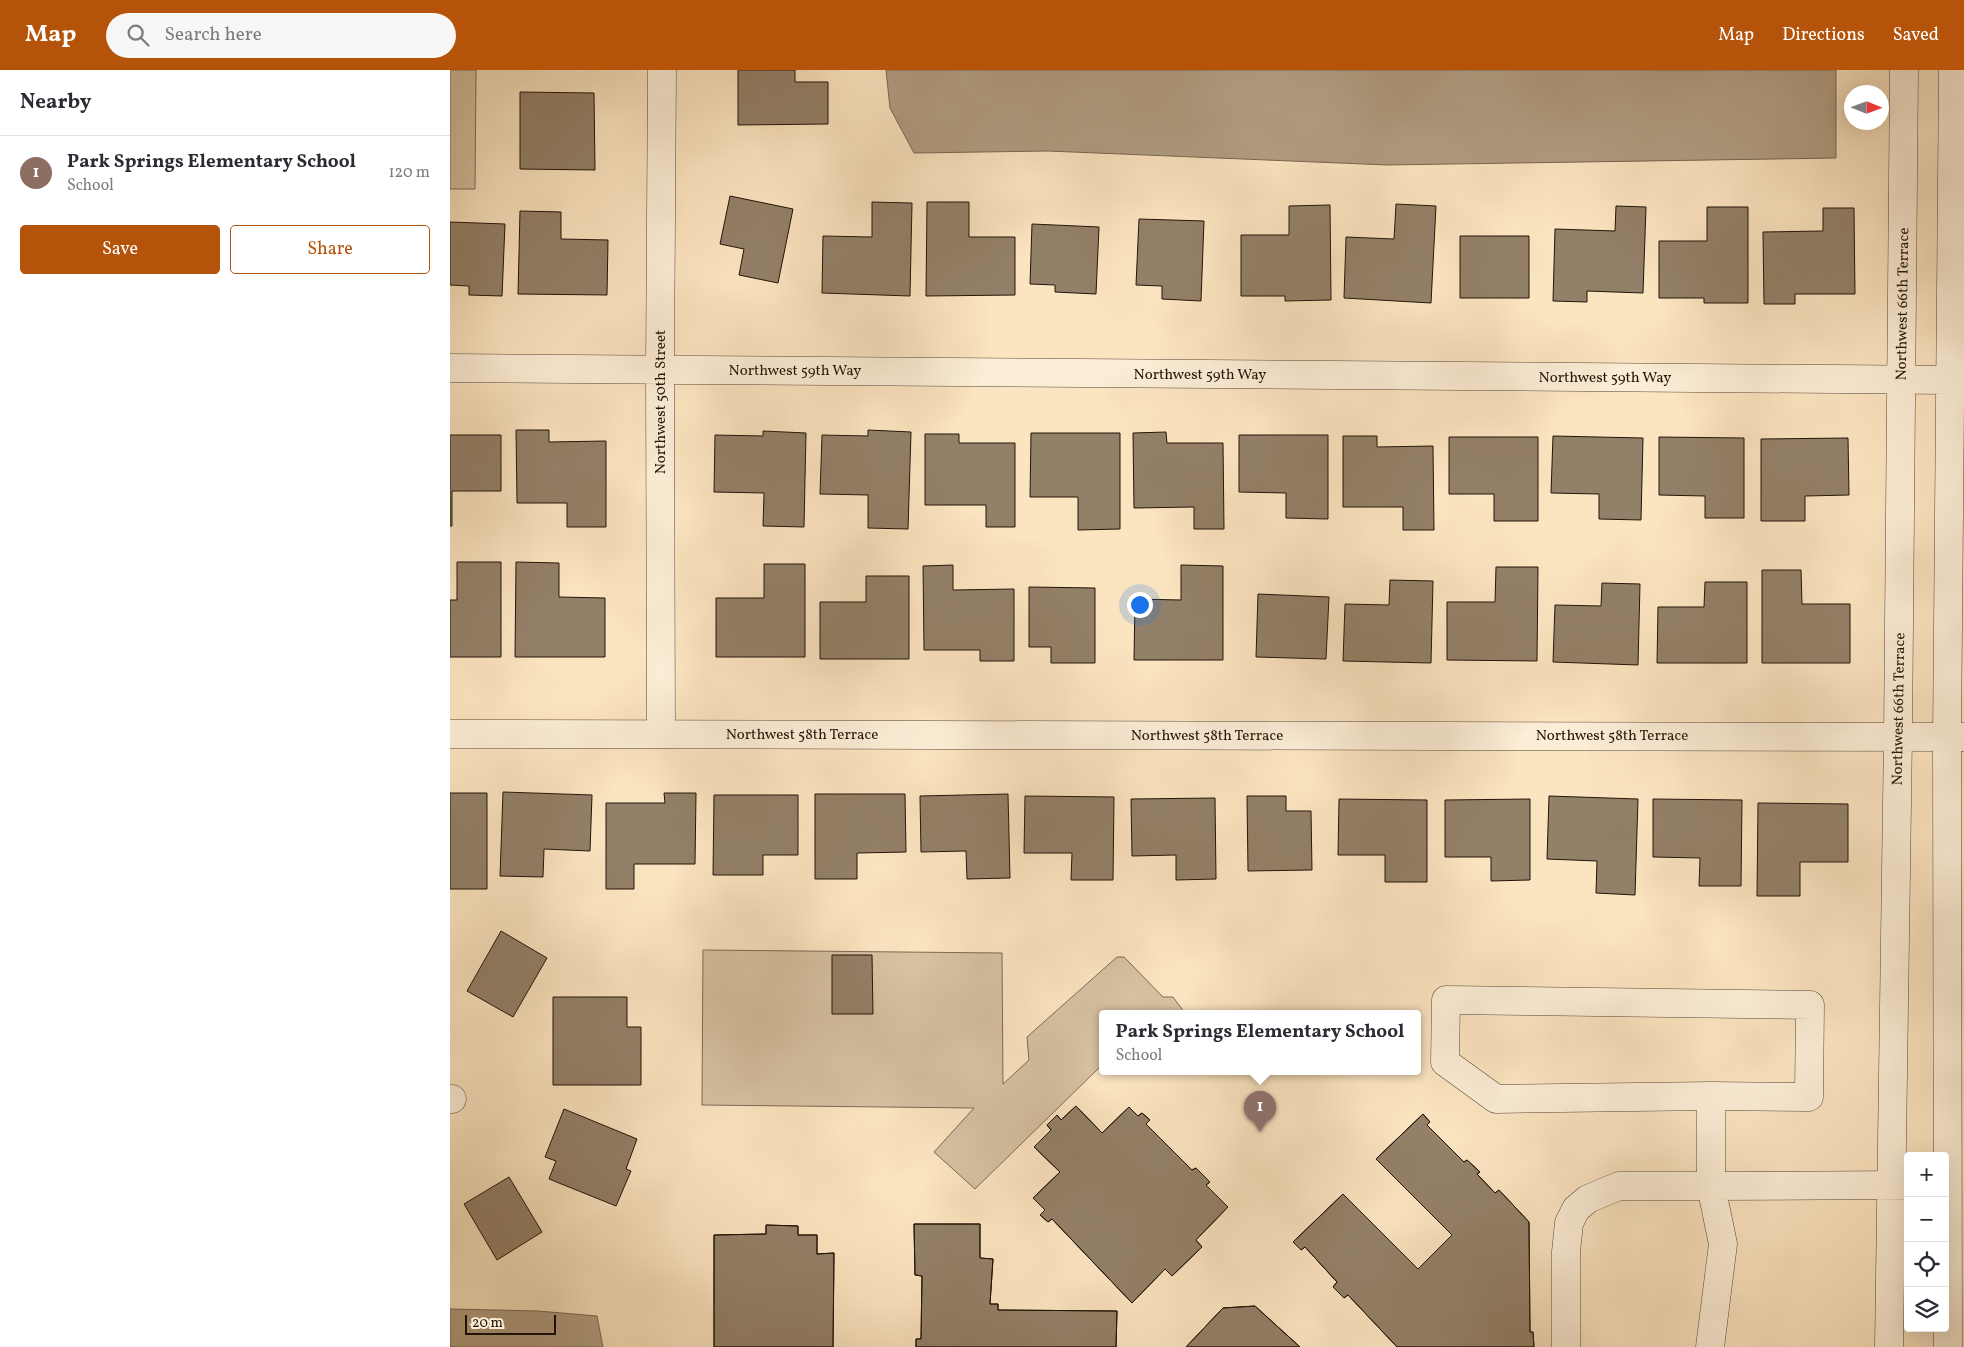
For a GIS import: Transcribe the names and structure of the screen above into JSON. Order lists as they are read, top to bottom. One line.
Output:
{"streets":{"street":["Northwest 66th Terrace","Northwest 59th Way","Northwest 50th Street","Northwest 58th Terrace"]},"crossings":[["Northwest 66th Terrace","Northwest 59th Way"],["Northwest 66th Terrace","Northwest 58th Terrace"],["Northwest 59th Way","Northwest 50th Street"],["Northwest 50th Street","Northwest 58th Terrace"]],"scale_bar":"20 m","north":"right","page":{"header":"Map","search":"Search here","nav":["Map","Directions","Saved"],"heading":"Nearby","list":[{"mark":"1","name":"Park Springs Elementary School","note":"School","value":"120 m"}],"buttons":["Save","Share"],"popup":["Park Springs Elementary School","School"],"pins":"1","map_buttons":["+","−"],"scale":"20 m"}}
